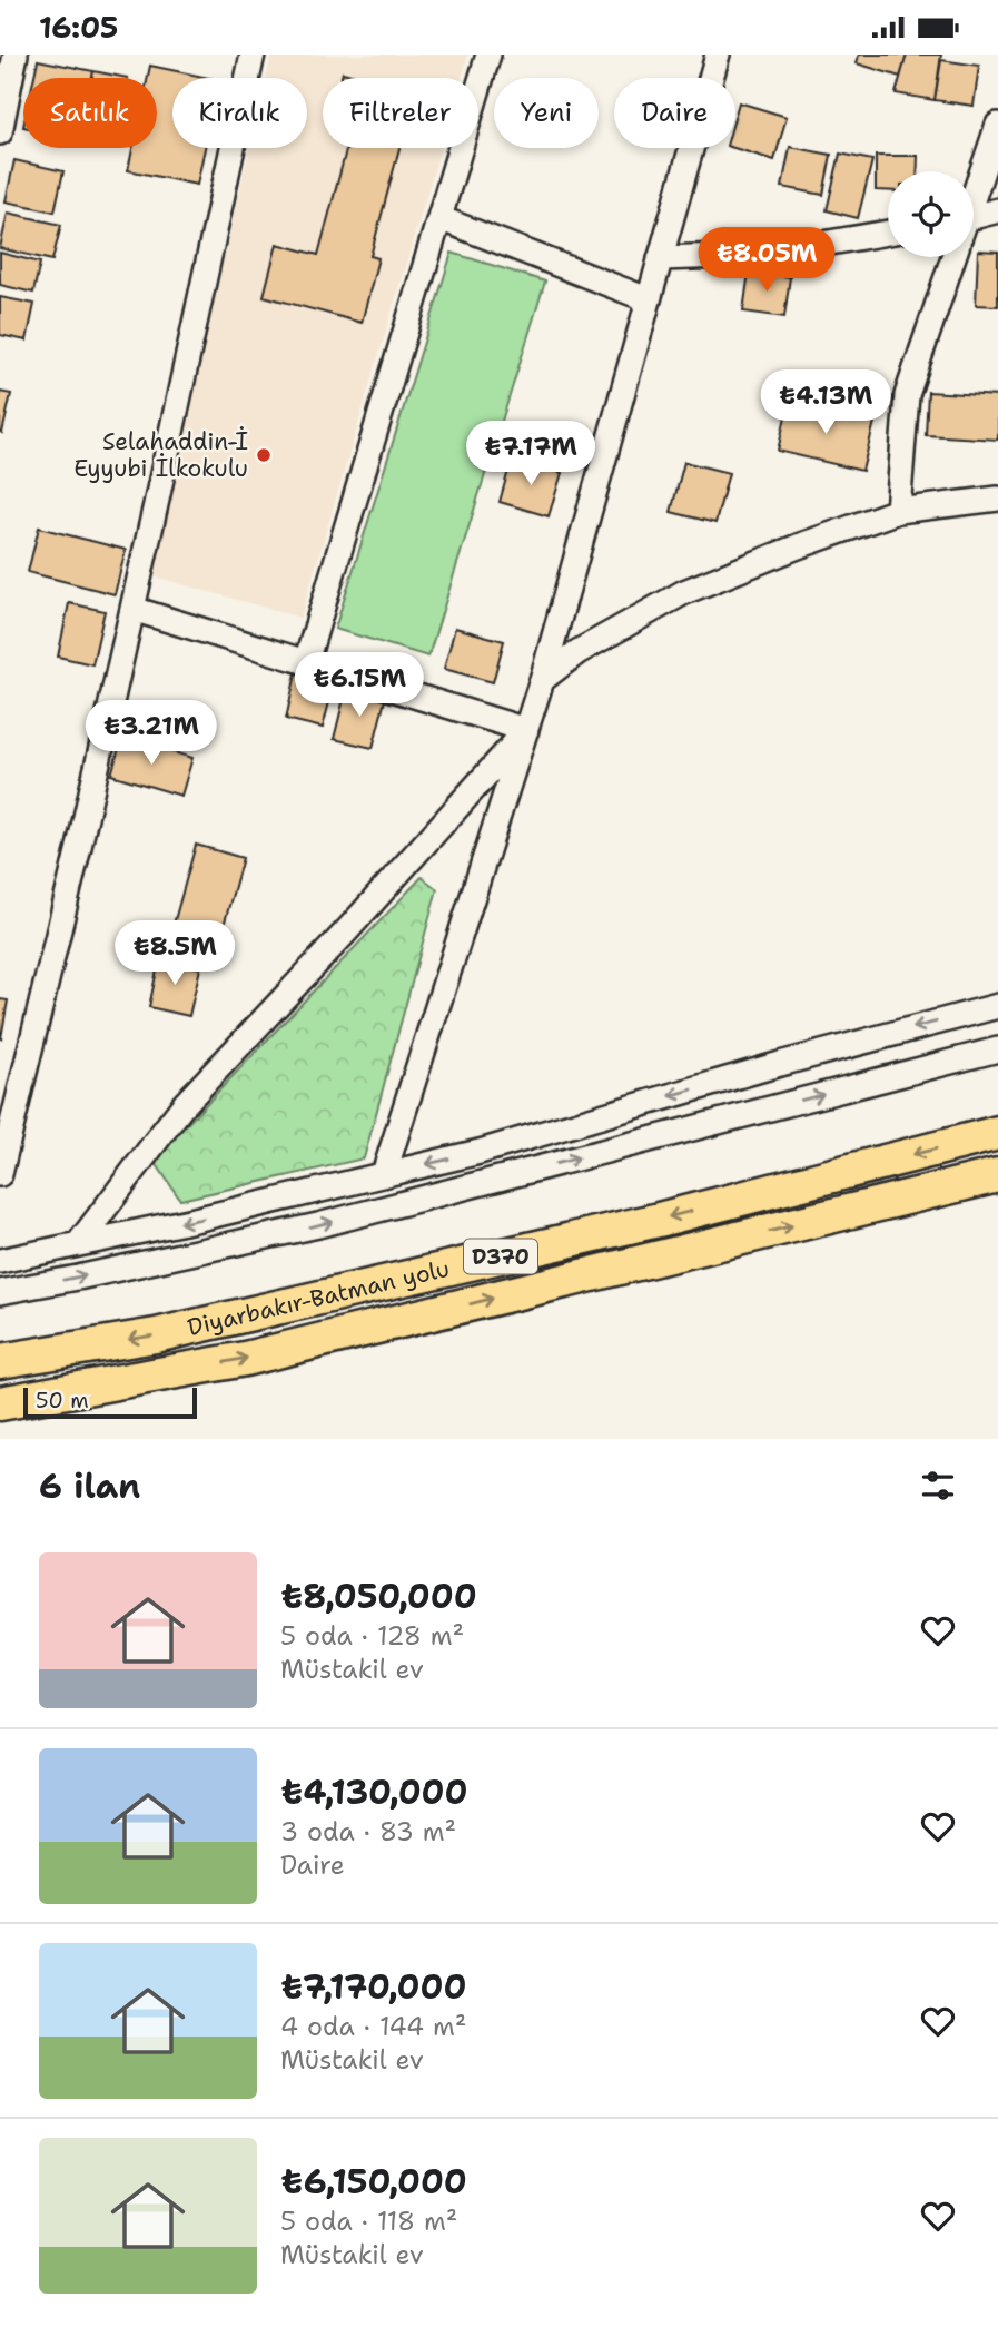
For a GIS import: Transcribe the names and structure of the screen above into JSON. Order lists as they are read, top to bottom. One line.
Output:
{"streets":{"highway":["D370","Diyarbakır-Batman yolu"]},"places":["Selahaddin-İ Eyyubi İlkokulu"],"scale_bar":"50 m","page":{"status":"16:05","chip":["Satılık","Kiralık","Filtreler","Yeni","Daire"],"price":["₺8.05M","₺4.13M","₺7.17M","₺6.15M","₺3.21M","₺8.5M"],"scale":"50 m","heading":"6 ilan","list":[{"name":"₺8,050,000","note":"5 oda · 128 m² · Müstakil ev"},{"name":"₺4,130,000","note":"3 oda · 83 m² · Daire"},{"name":"₺7,170,000","note":"4 oda · 144 m² · Müstakil ev"},{"name":"₺6,150,000","note":"5 oda · 118 m² · Müstakil ev"}]}}
